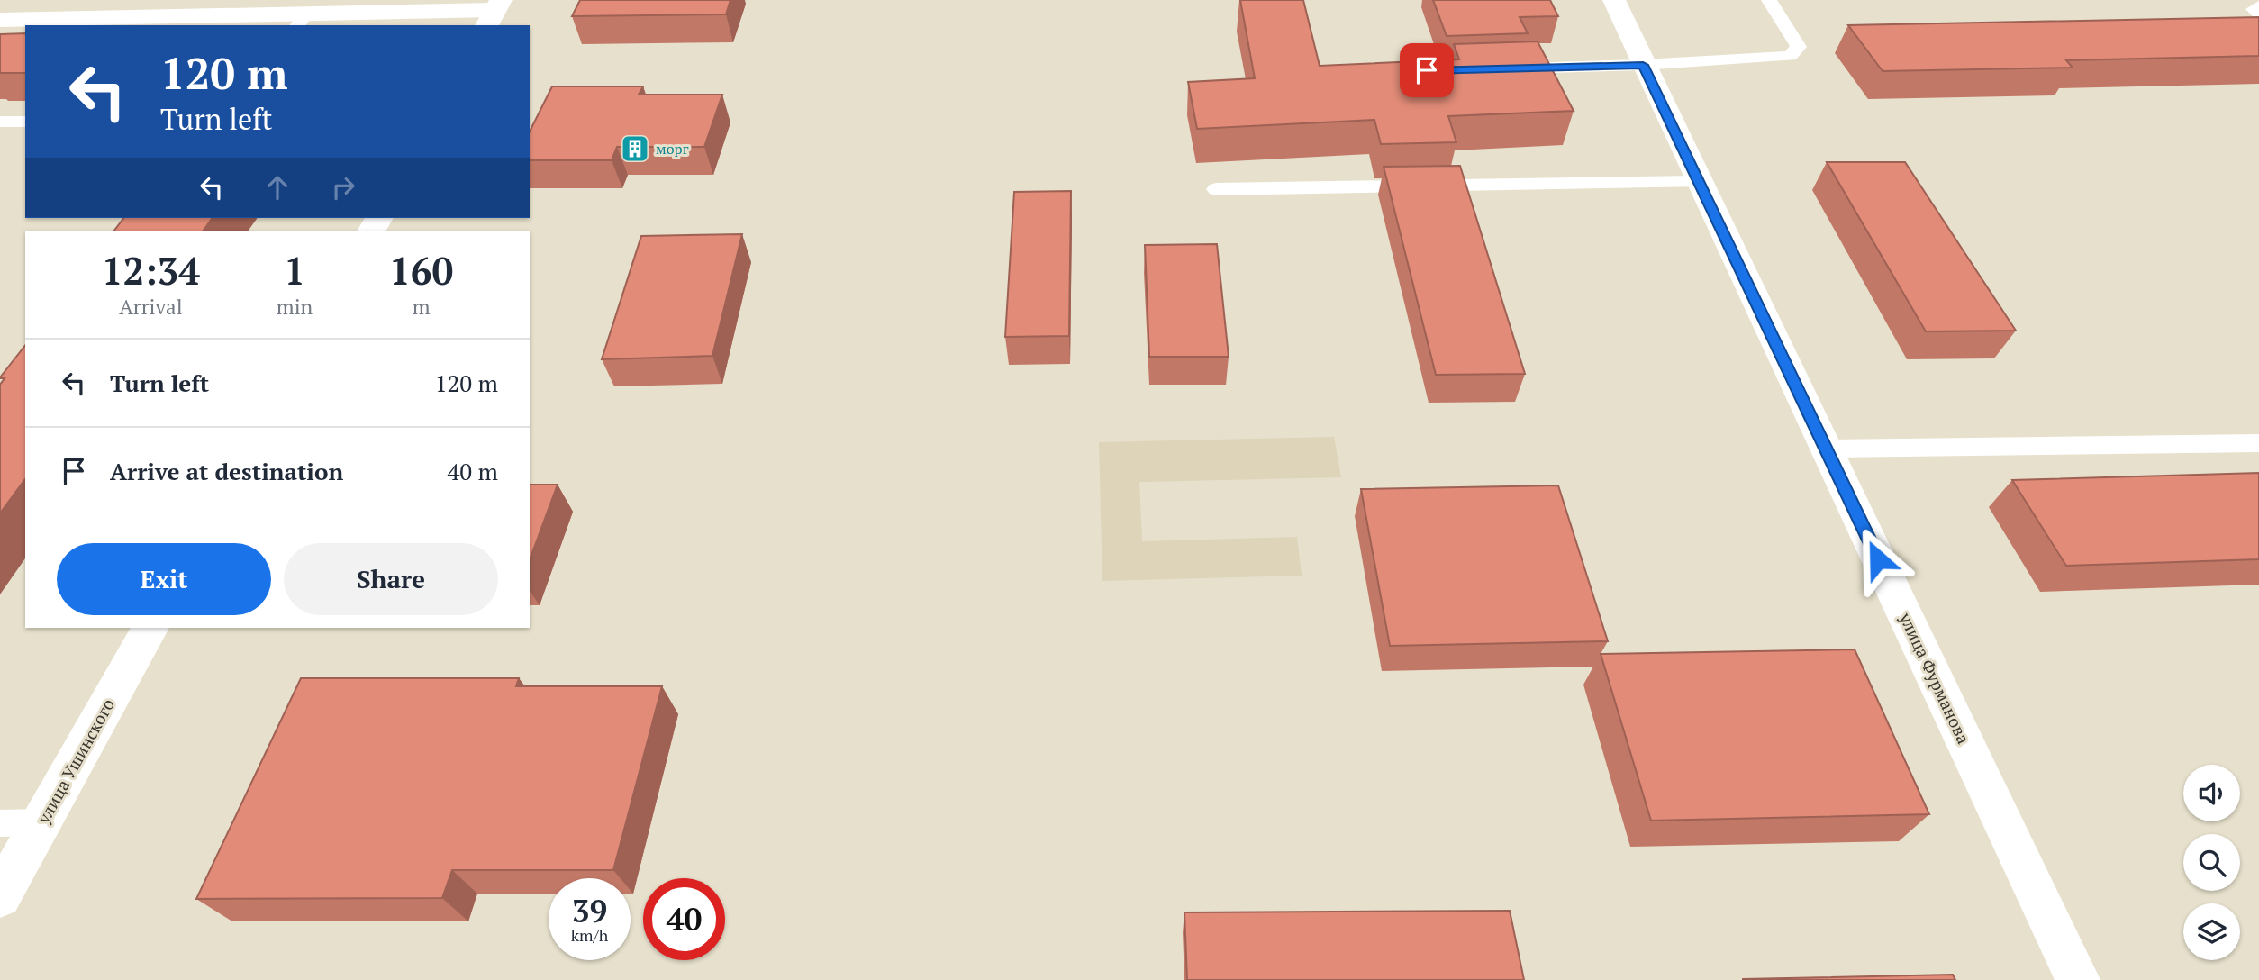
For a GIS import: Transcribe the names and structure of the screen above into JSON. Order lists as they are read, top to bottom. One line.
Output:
{"streets":{"street":["улица Фурманова","улица Ушинского"]},"places":{"building":["морг"]},"page":{"turn":["120 m","Turn left"],"eta":["12:34","Arrival","1","min","160","m"],"list":[{"name":"Turn left","value":"120 m"},{"name":"Arrive at destination","value":"40 m"}],"buttons":["Exit","Share"],"speed":"39 km/h","limit":"40"}}
